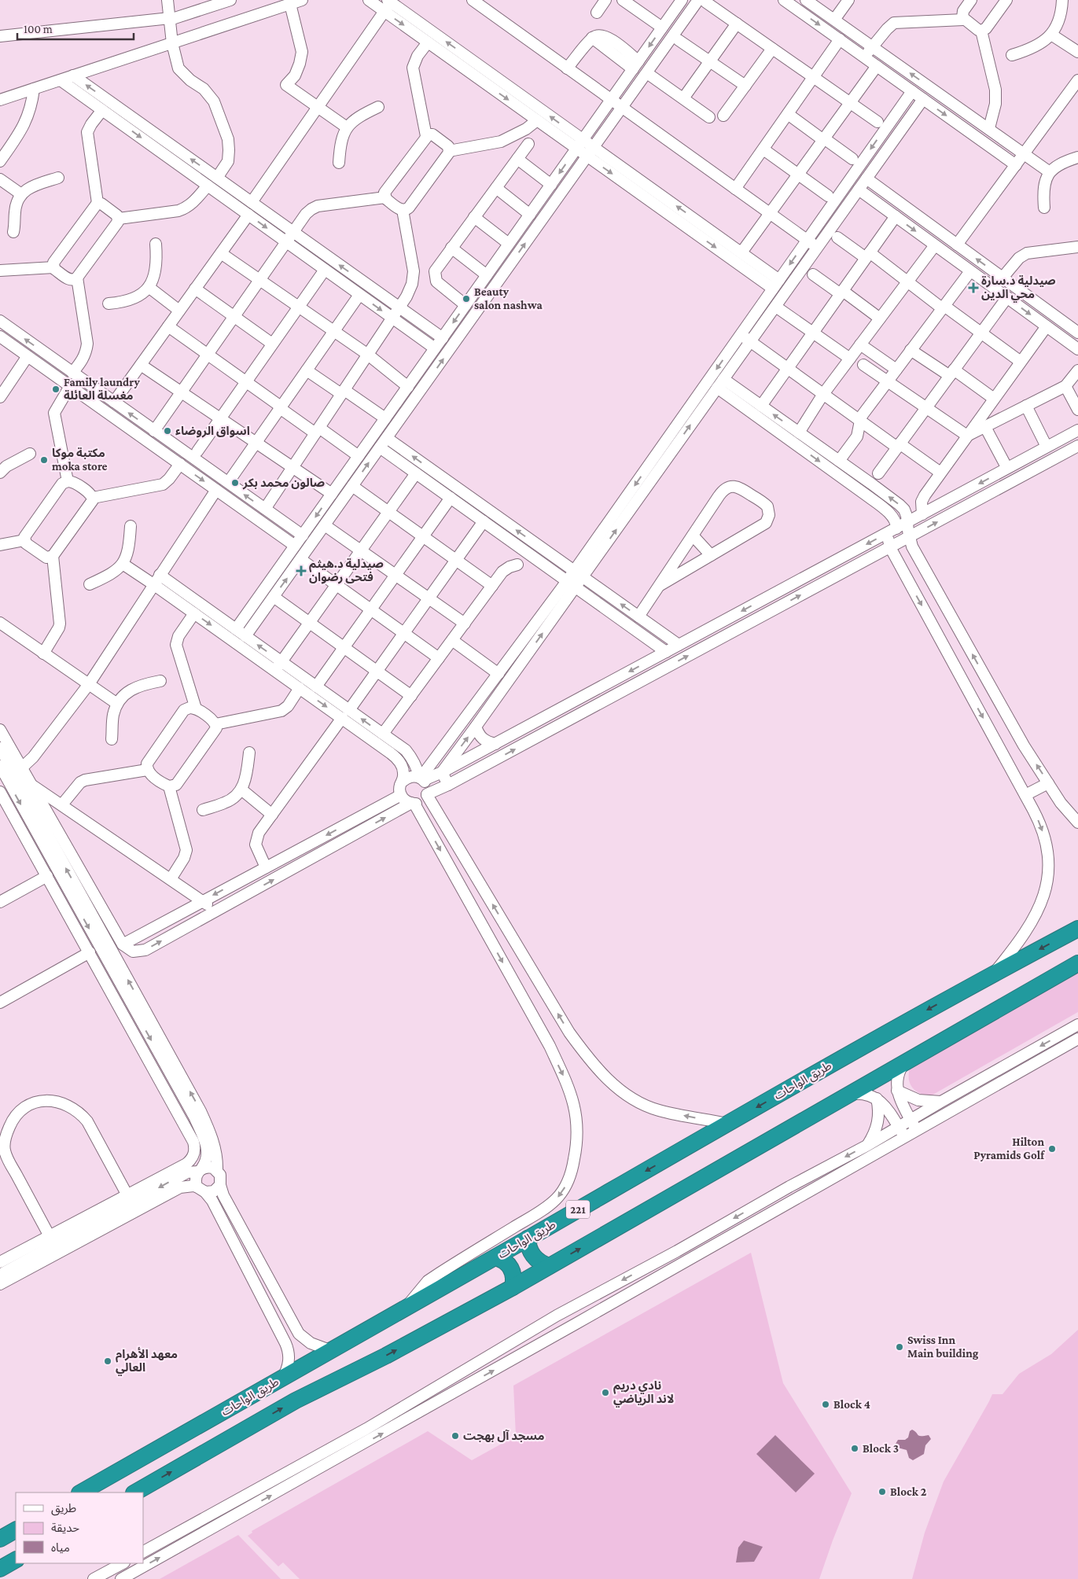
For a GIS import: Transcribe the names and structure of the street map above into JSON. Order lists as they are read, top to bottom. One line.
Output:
{"streets":{"highway":["طريق الواحات","221"]},"places":{"health":["صيدلية د.سارة محي الدين","صيدلية د.هيثم فتحى رضوان"],"other":["Beauty salon nashwa","Family laundry مغسلة العائلة","اسواق الروضاء","مكتبة موكا moka store","صالون محمد بكر","Hilton Pyramids Golf","Swiss Inn Main building","معهد الأهرام العالي","نادي دريم لاند الرياضي","Block 4","مسجد آل بهجت","Block 3","Block 2"]},"legend":["طريق","حديقة","مياه"],"scale_bar":"100 m"}
